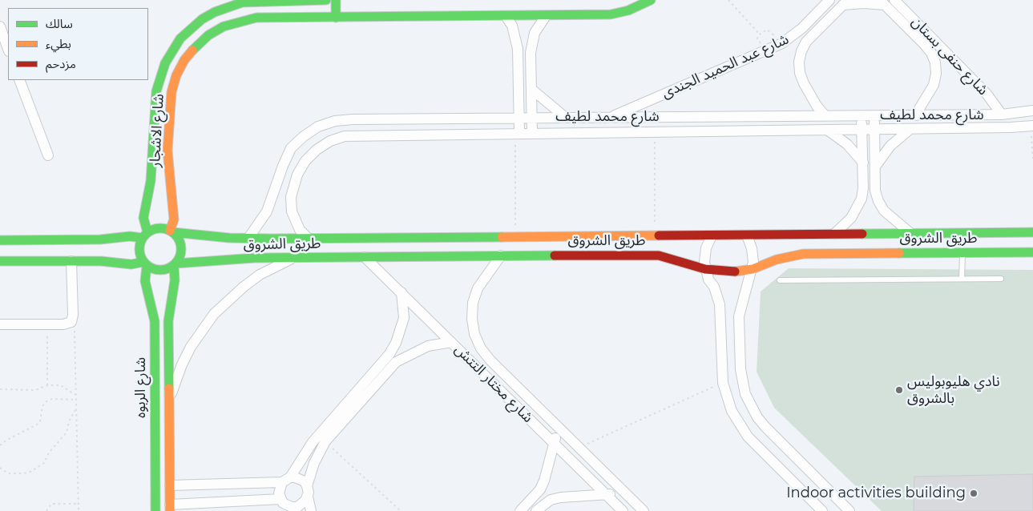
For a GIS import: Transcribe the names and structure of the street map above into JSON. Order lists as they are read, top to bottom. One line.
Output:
{"streets":{"street":["شارع حنفى بستان","شارع عبد الحميد الجندى","شارع محمد لطيف","شارع الاشجار","طريق الشروق","شارع مختار التتش","شارع الربوه"]},"crossings":[["شارع حنفى بستان","شارع عبد الحميد الجندى"],["شارع حنفى بستان","شارع محمد لطيف"],["شارع عبد الحميد الجندى","شارع محمد لطيف"],["شارع محمد لطيف","طريق الشروق"],["شارع الاشجار","طريق الشروق"],["شارع الاشجار","شارع الربوه"],["طريق الشروق","شارع مختار التتش"],["طريق الشروق","شارع الربوه"]],"places":["نادي هليوبوليس بالشروق","Indoor activities building"],"legend":["سالك","بطيء","مزدحم"]}
